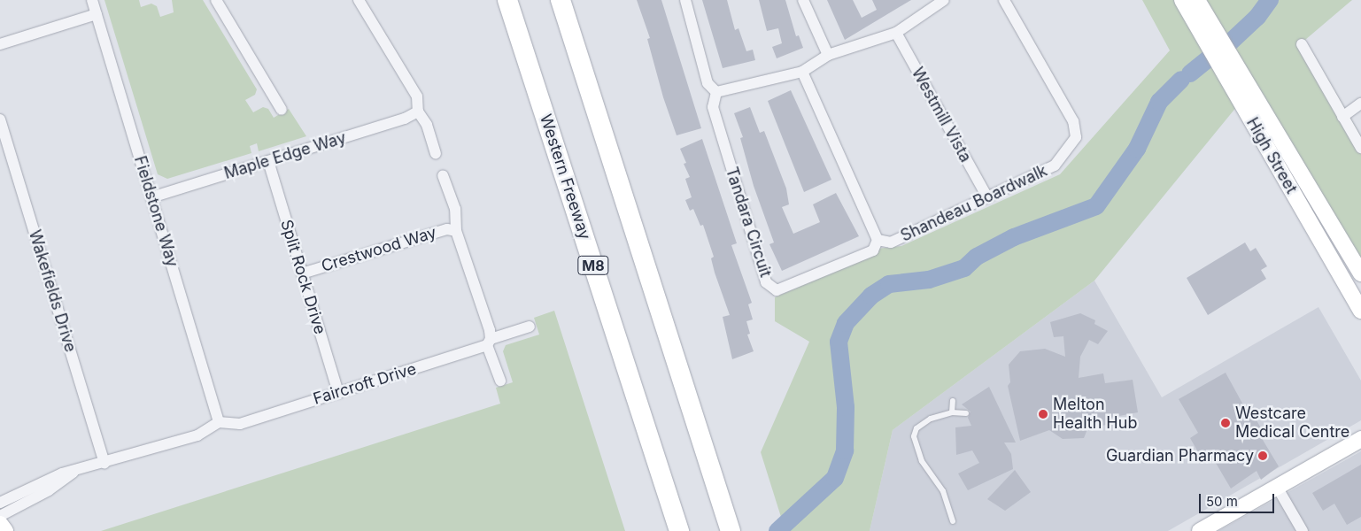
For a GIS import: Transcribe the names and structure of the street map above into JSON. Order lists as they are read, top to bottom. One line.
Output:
{"streets":{"highway":["Western Freeway","M8"],"main road":["High Street"],"street":["Westmill Vista","Maple Edge Way","Shandeau Boardwalk","Fieldstone Way","Tandara Circuit","Crestwood Way","Split Rock Drive","Wakefields Drive","Faircroft Drive"]},"crossings":[["Westmill Vista","Shandeau Boardwalk"],["Maple Edge Way","Fieldstone Way"],["Maple Edge Way","Split Rock Drive"],["Shandeau Boardwalk","Tandara Circuit"],["Fieldstone Way","Faircroft Drive"],["Crestwood Way","Split Rock Drive"],["Split Rock Drive","Faircroft Drive"]],"places":["Melton Health Hub","Westcare Medical Centre","Guardian Pharmacy"],"scale_bar":"50 m"}
